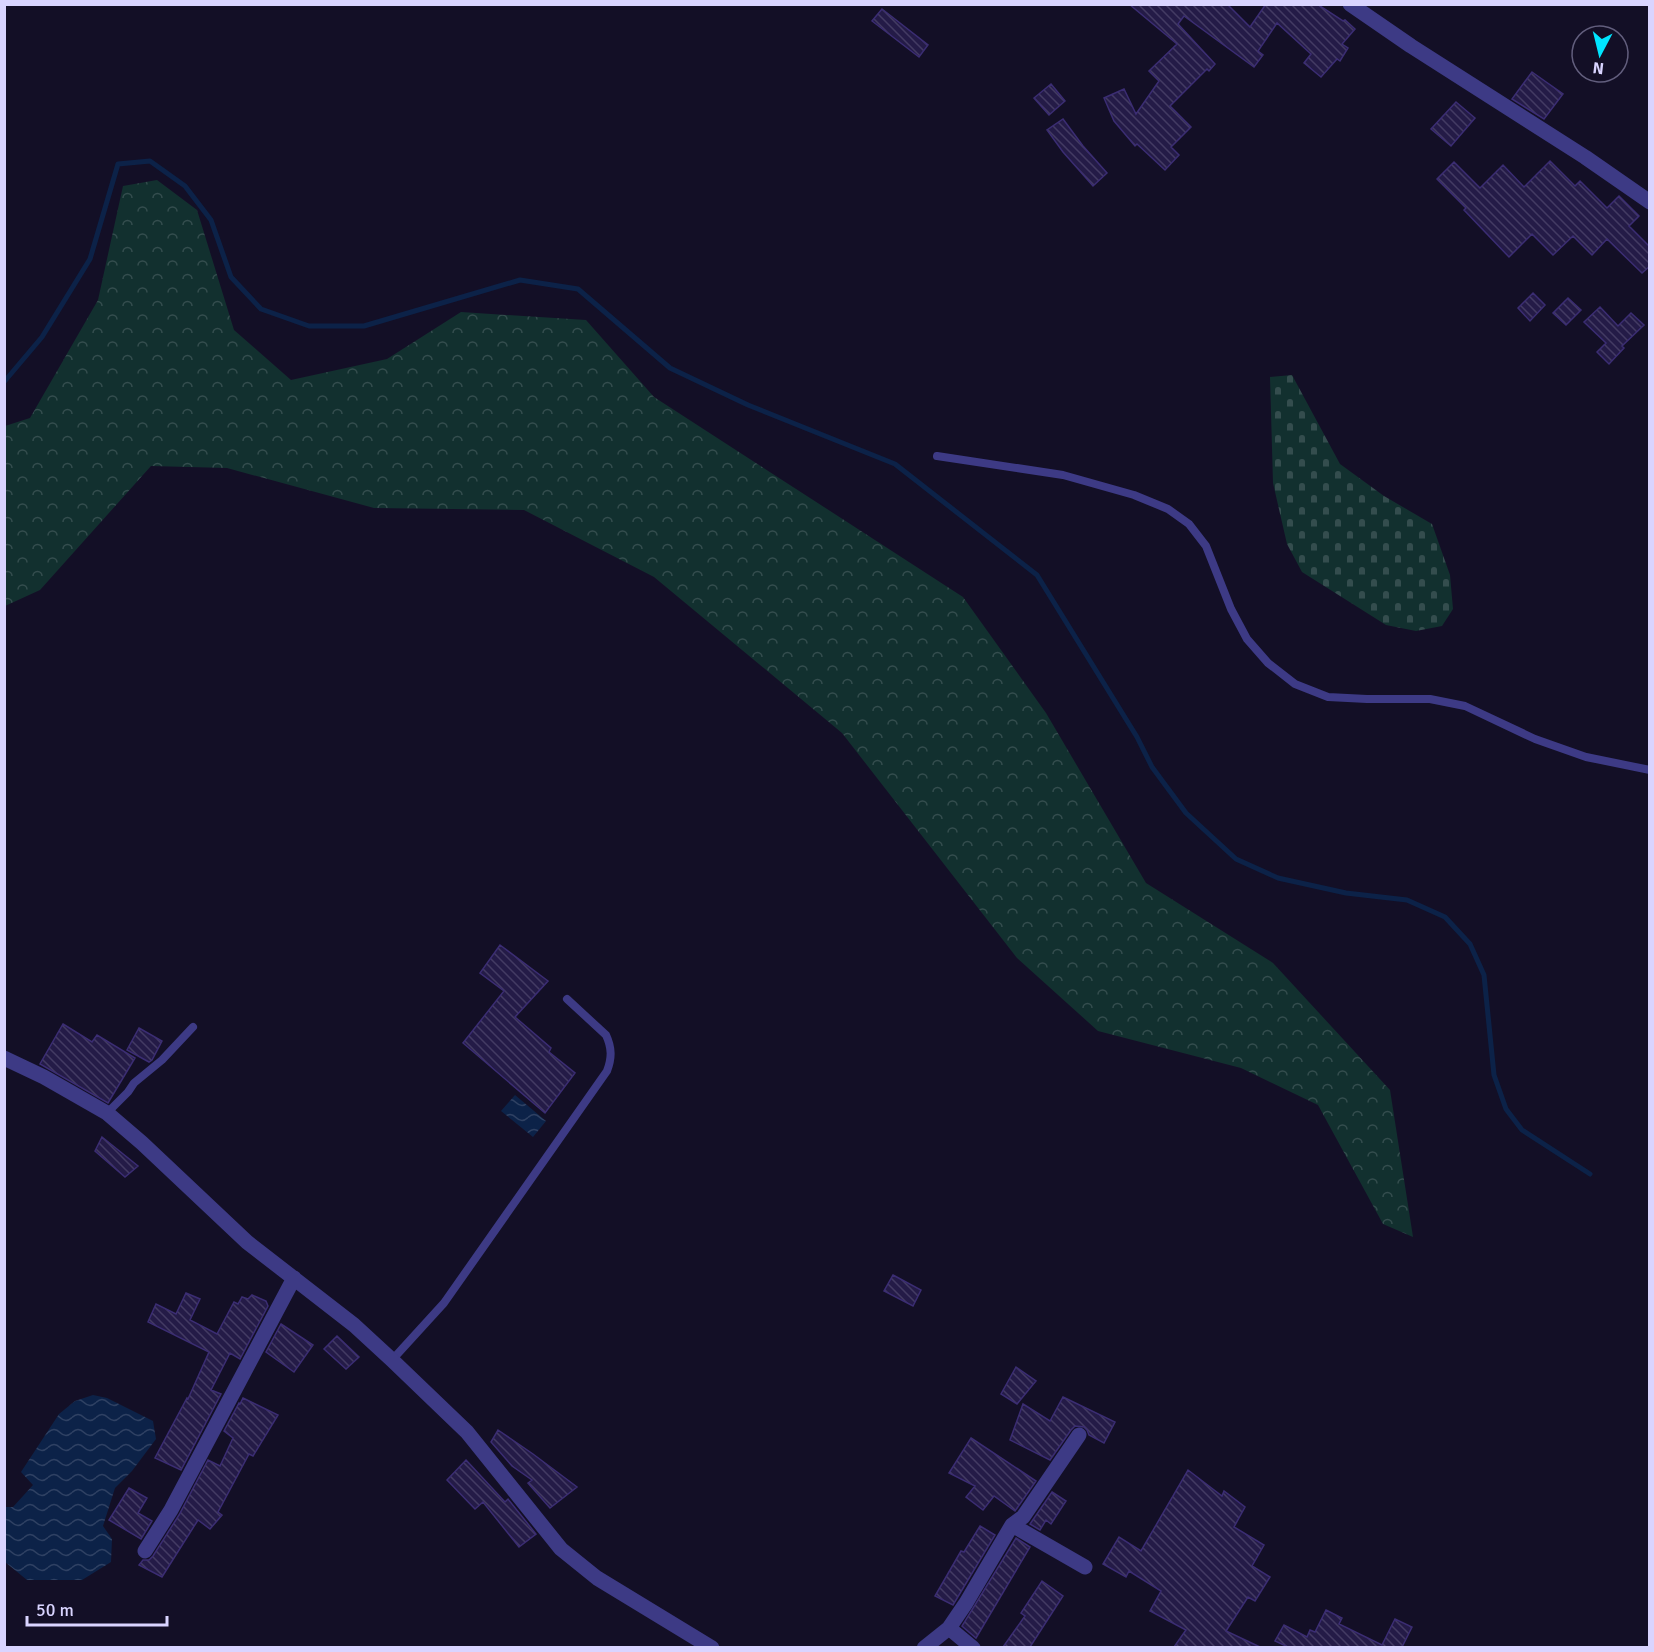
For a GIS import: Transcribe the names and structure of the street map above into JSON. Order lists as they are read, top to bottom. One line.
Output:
{"scale_bar":"50 m","north":"bottom"}
